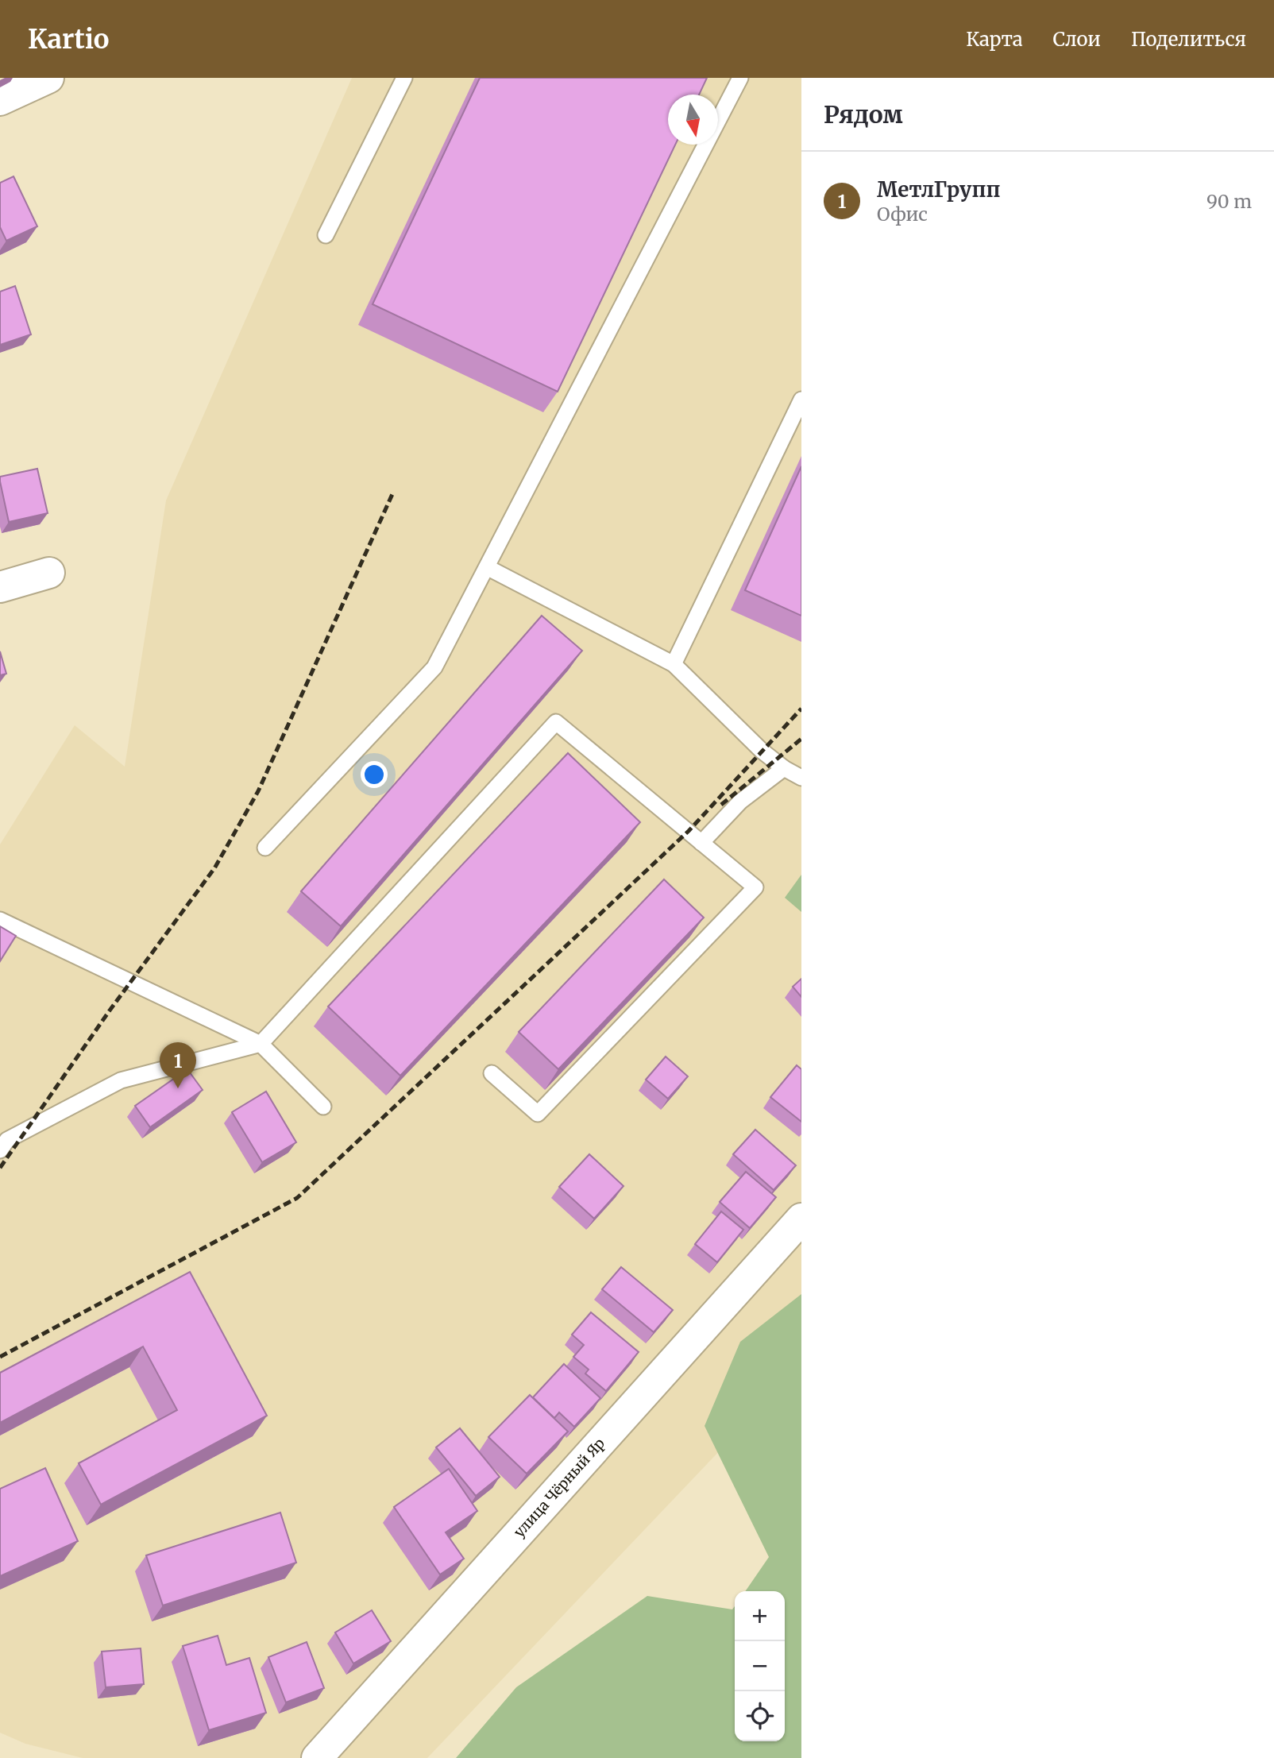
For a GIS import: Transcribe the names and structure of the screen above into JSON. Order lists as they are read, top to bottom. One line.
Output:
{"streets":{"street":["улица Чёрный Яр"]},"north":"bottom","page":{"header":"Kartio","nav":["Карта","Слои","Поделиться"],"heading":"Рядом","list":[{"mark":"1","name":"МетлГрупп","note":"Офис","value":"90 m"}],"pins":"1","map_buttons":["+","−"]}}
